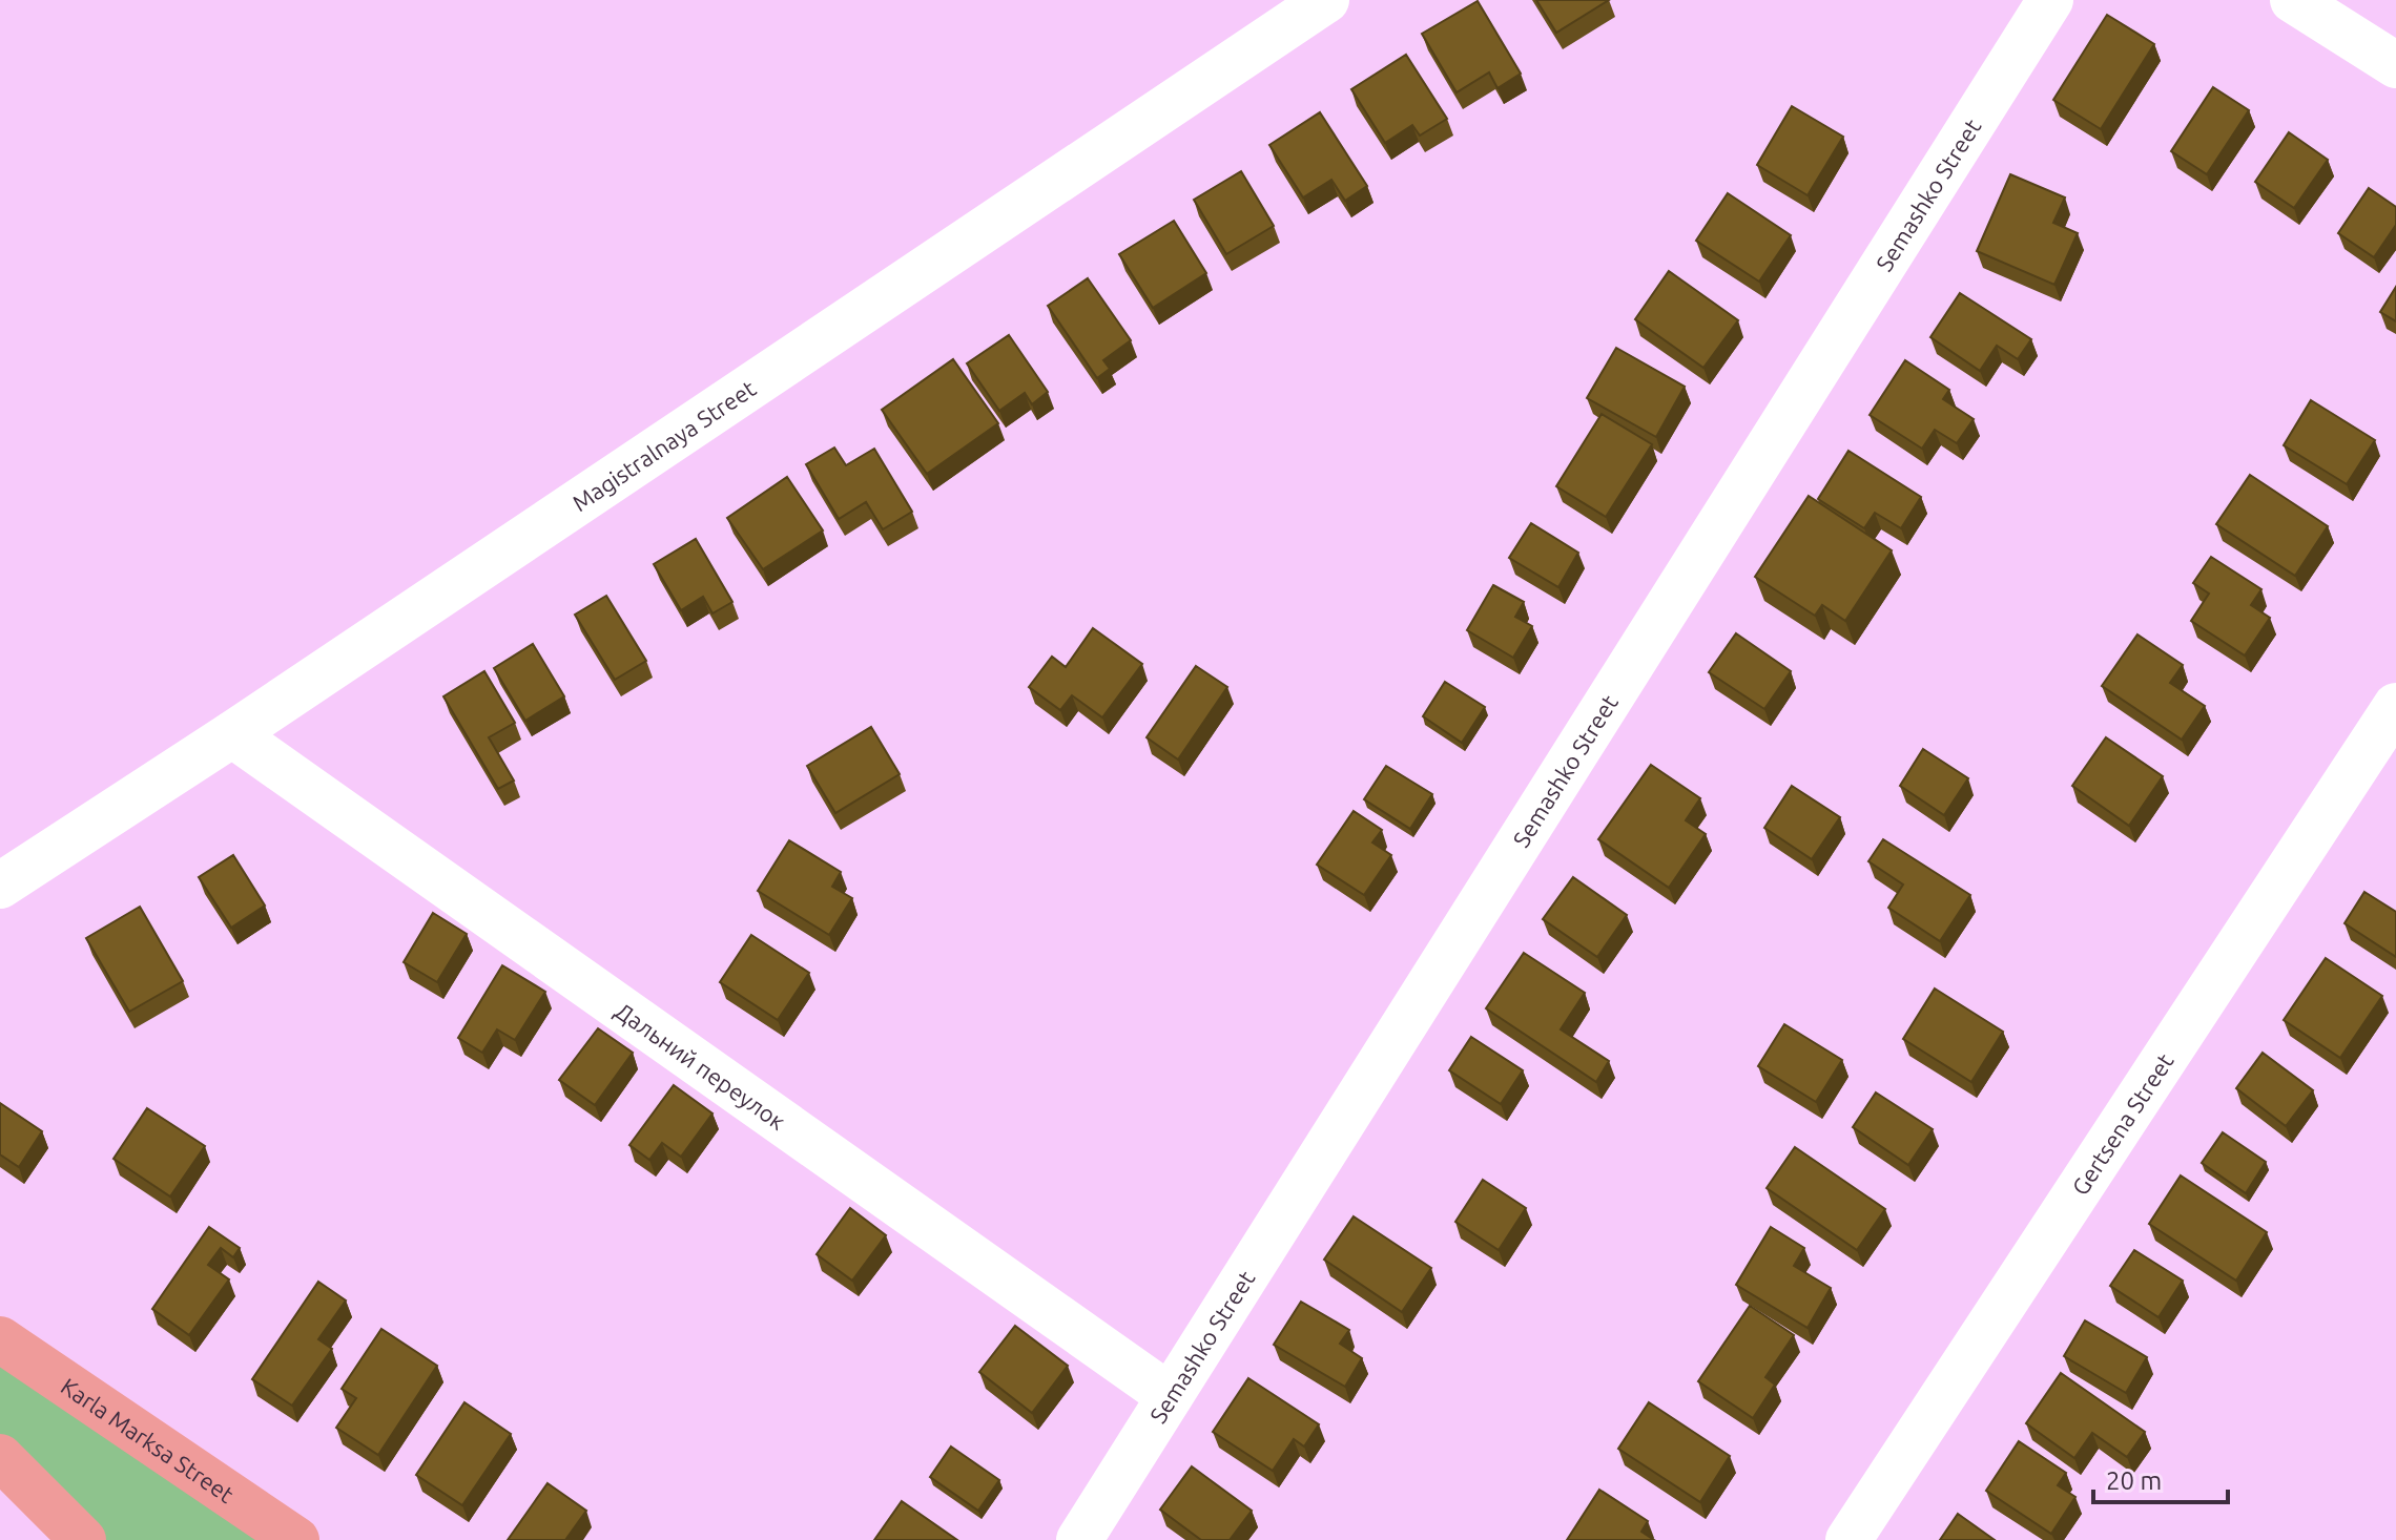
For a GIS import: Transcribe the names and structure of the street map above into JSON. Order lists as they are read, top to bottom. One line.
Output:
{"streets":{"main road":["Karla Marksa Street"],"street":["Semashko Street","Magistralnaya Street","Дальний переулок","Gertsena Street"]},"crossings":[["Semashko Street","Дальний переулок"],["Magistralnaya Street","Дальний переулок"]],"scale_bar":"20 m"}
